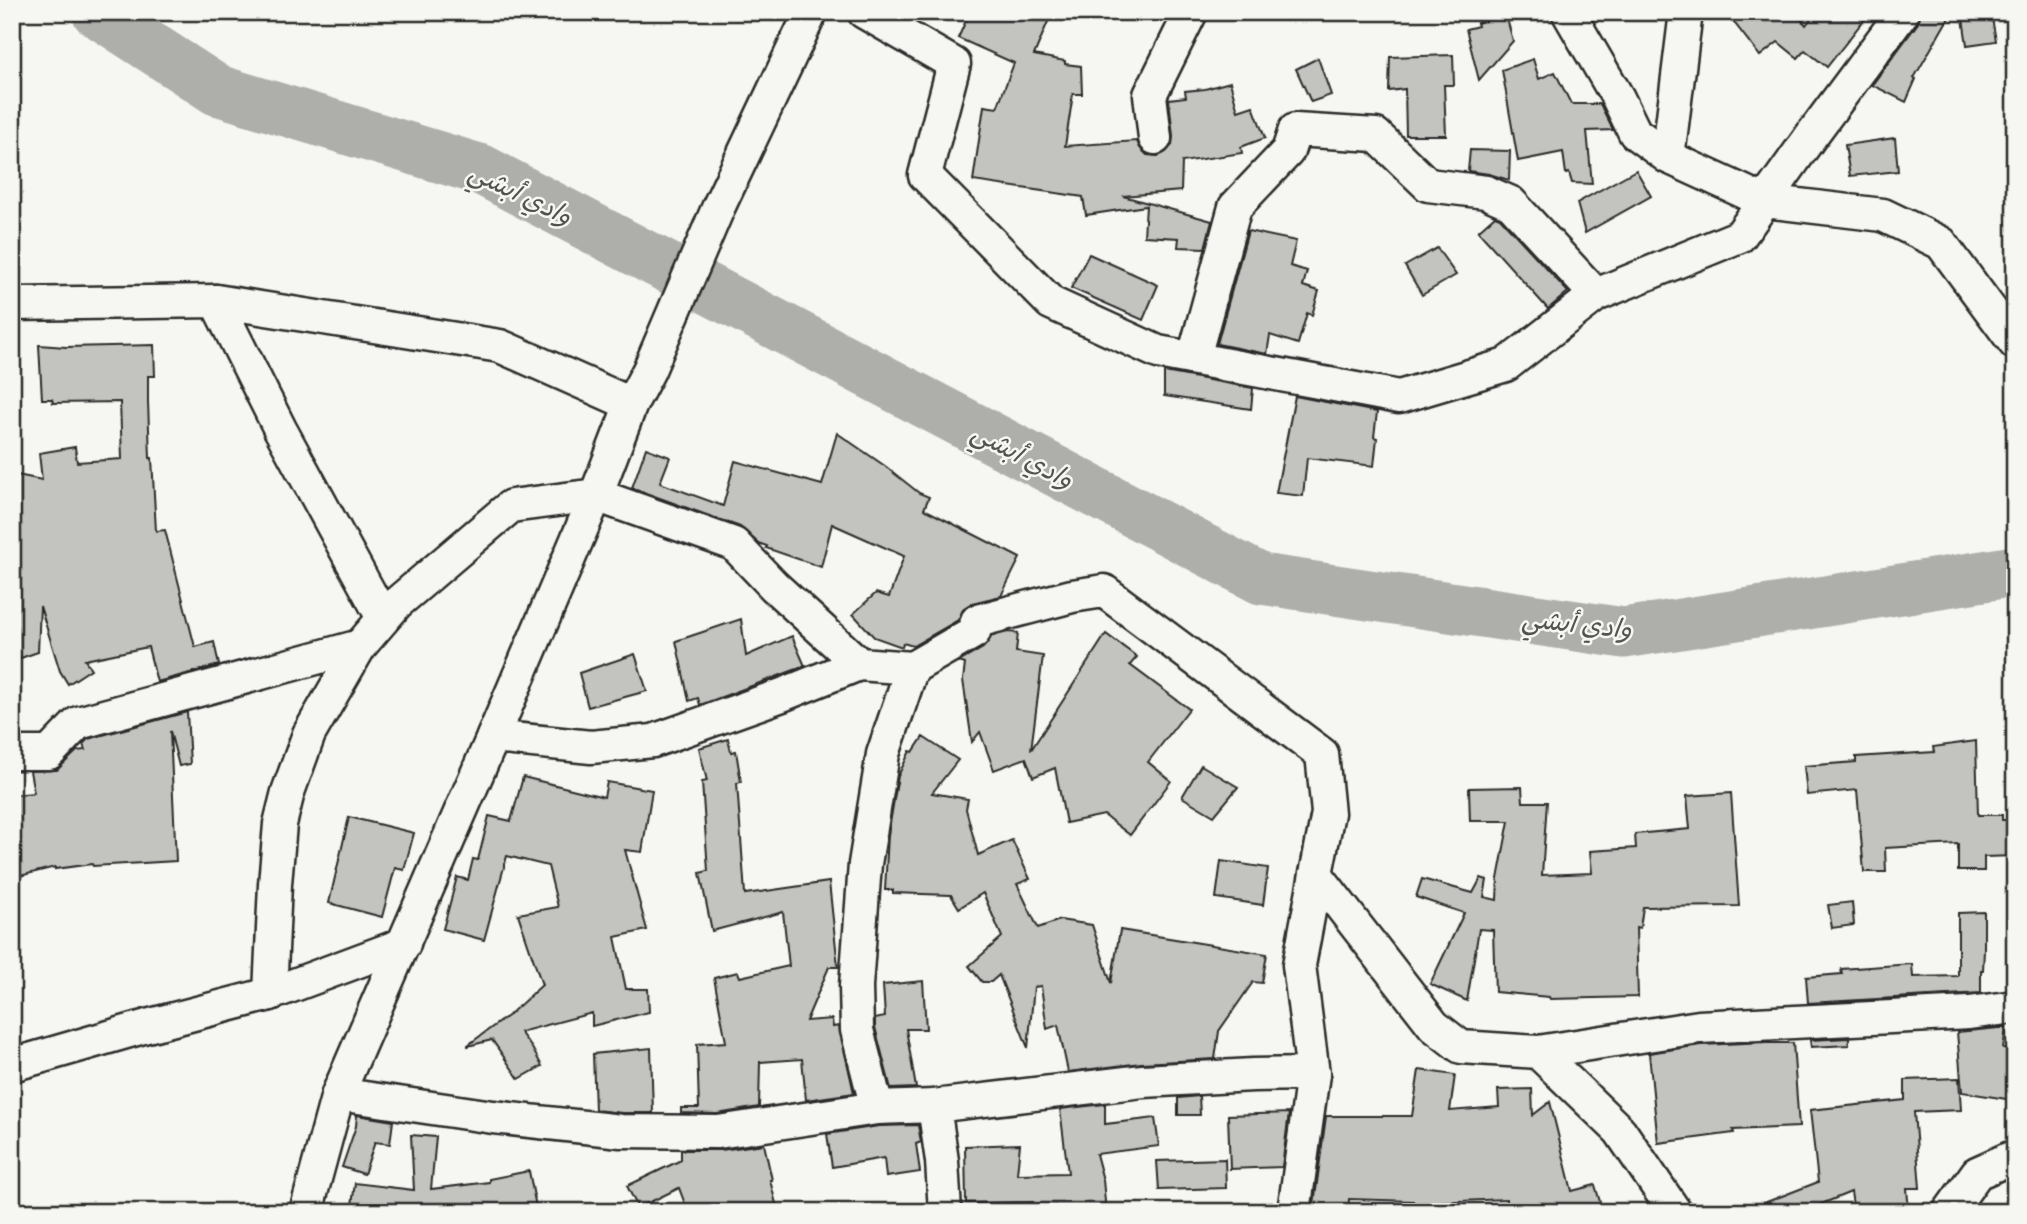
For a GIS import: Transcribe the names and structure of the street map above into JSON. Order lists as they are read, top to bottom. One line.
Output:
{"water":["وادي أبشي"]}
